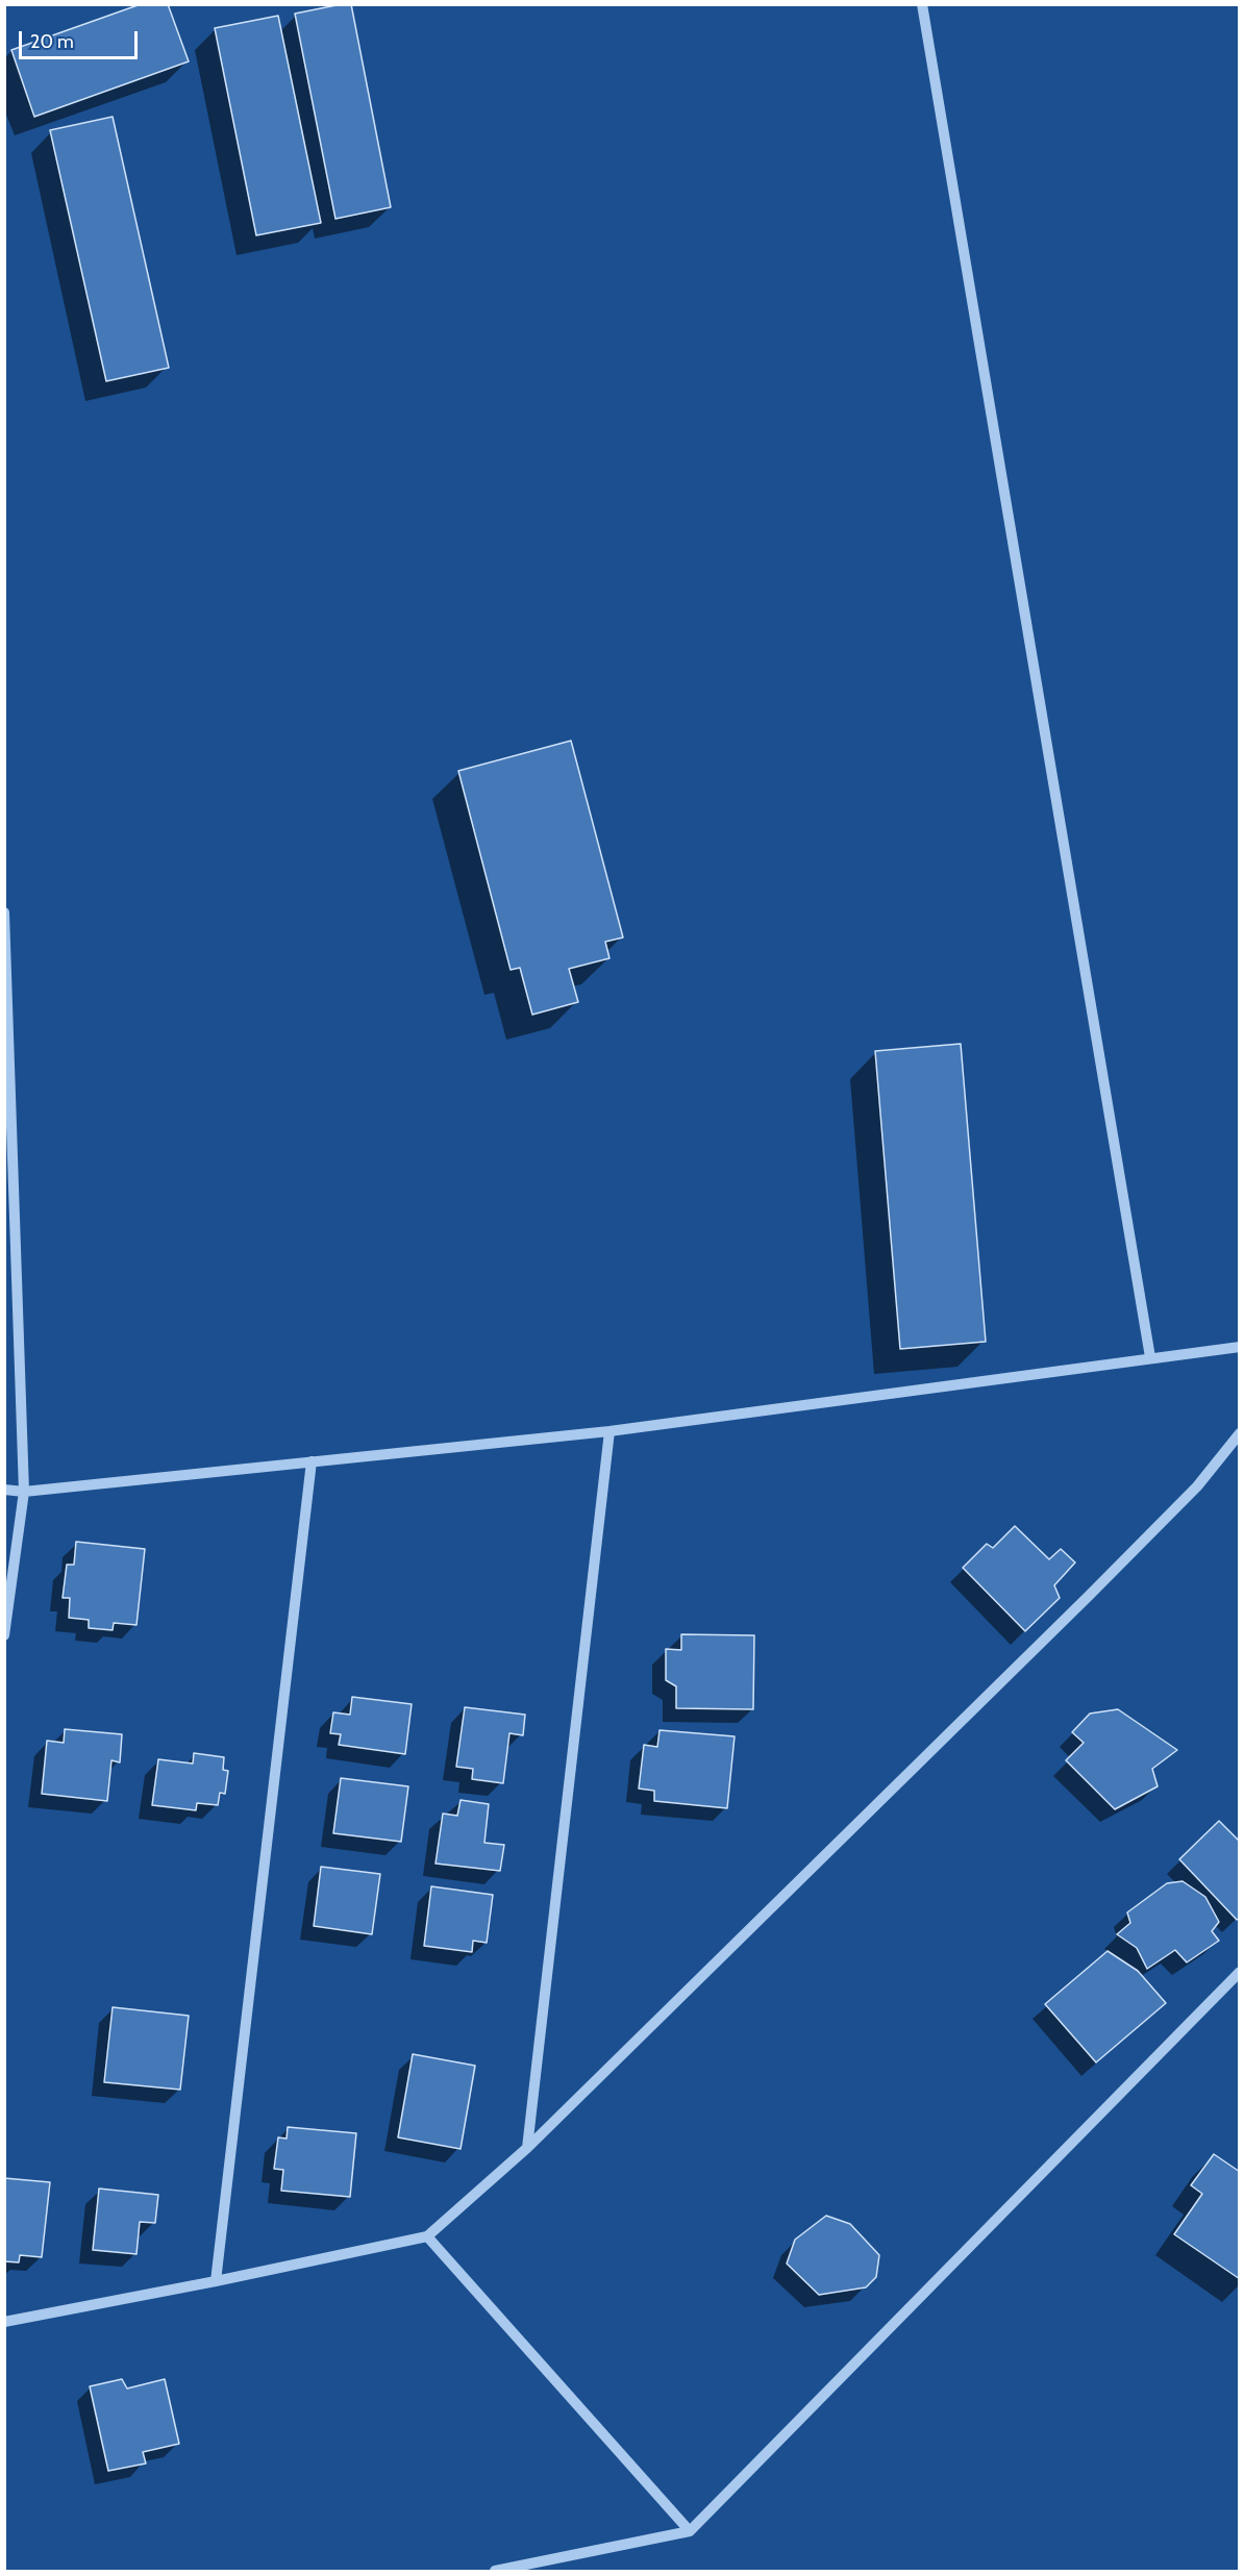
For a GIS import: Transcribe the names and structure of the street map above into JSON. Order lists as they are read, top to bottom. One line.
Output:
{"scale_bar":"20 m"}
